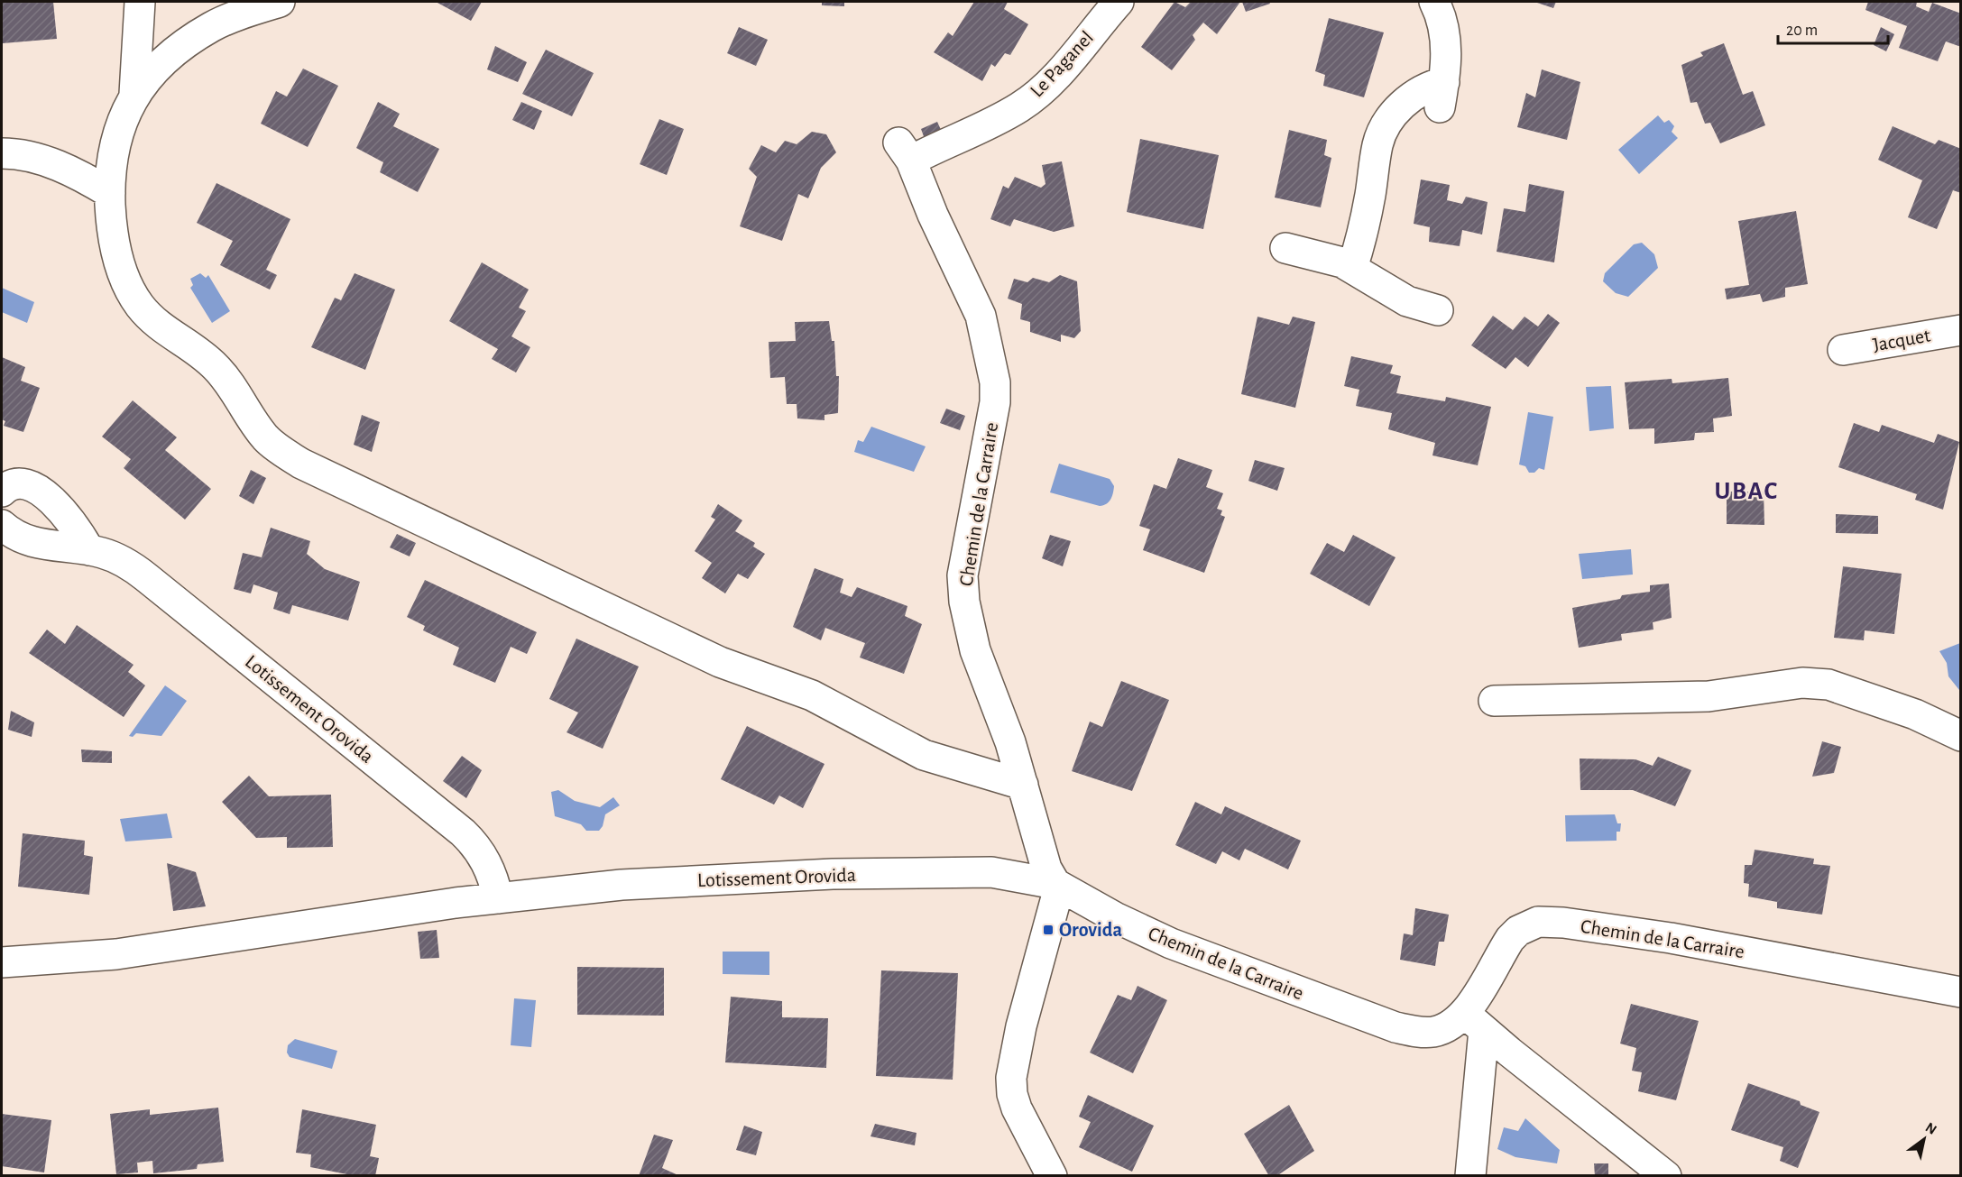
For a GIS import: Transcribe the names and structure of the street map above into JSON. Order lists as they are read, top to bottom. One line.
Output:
{"streets":{"street":["Le Paganel","Jacquet","Chemin de la Carraire","Lotissement Orovida"]},"crossings":[["Le Paganel","Chemin de la Carraire"],["Chemin de la Carraire","Lotissement Orovida"]],"districts":["UBAC"],"places":{"transit":["Orovida"]},"scale_bar":"20 m","north":"top right"}
